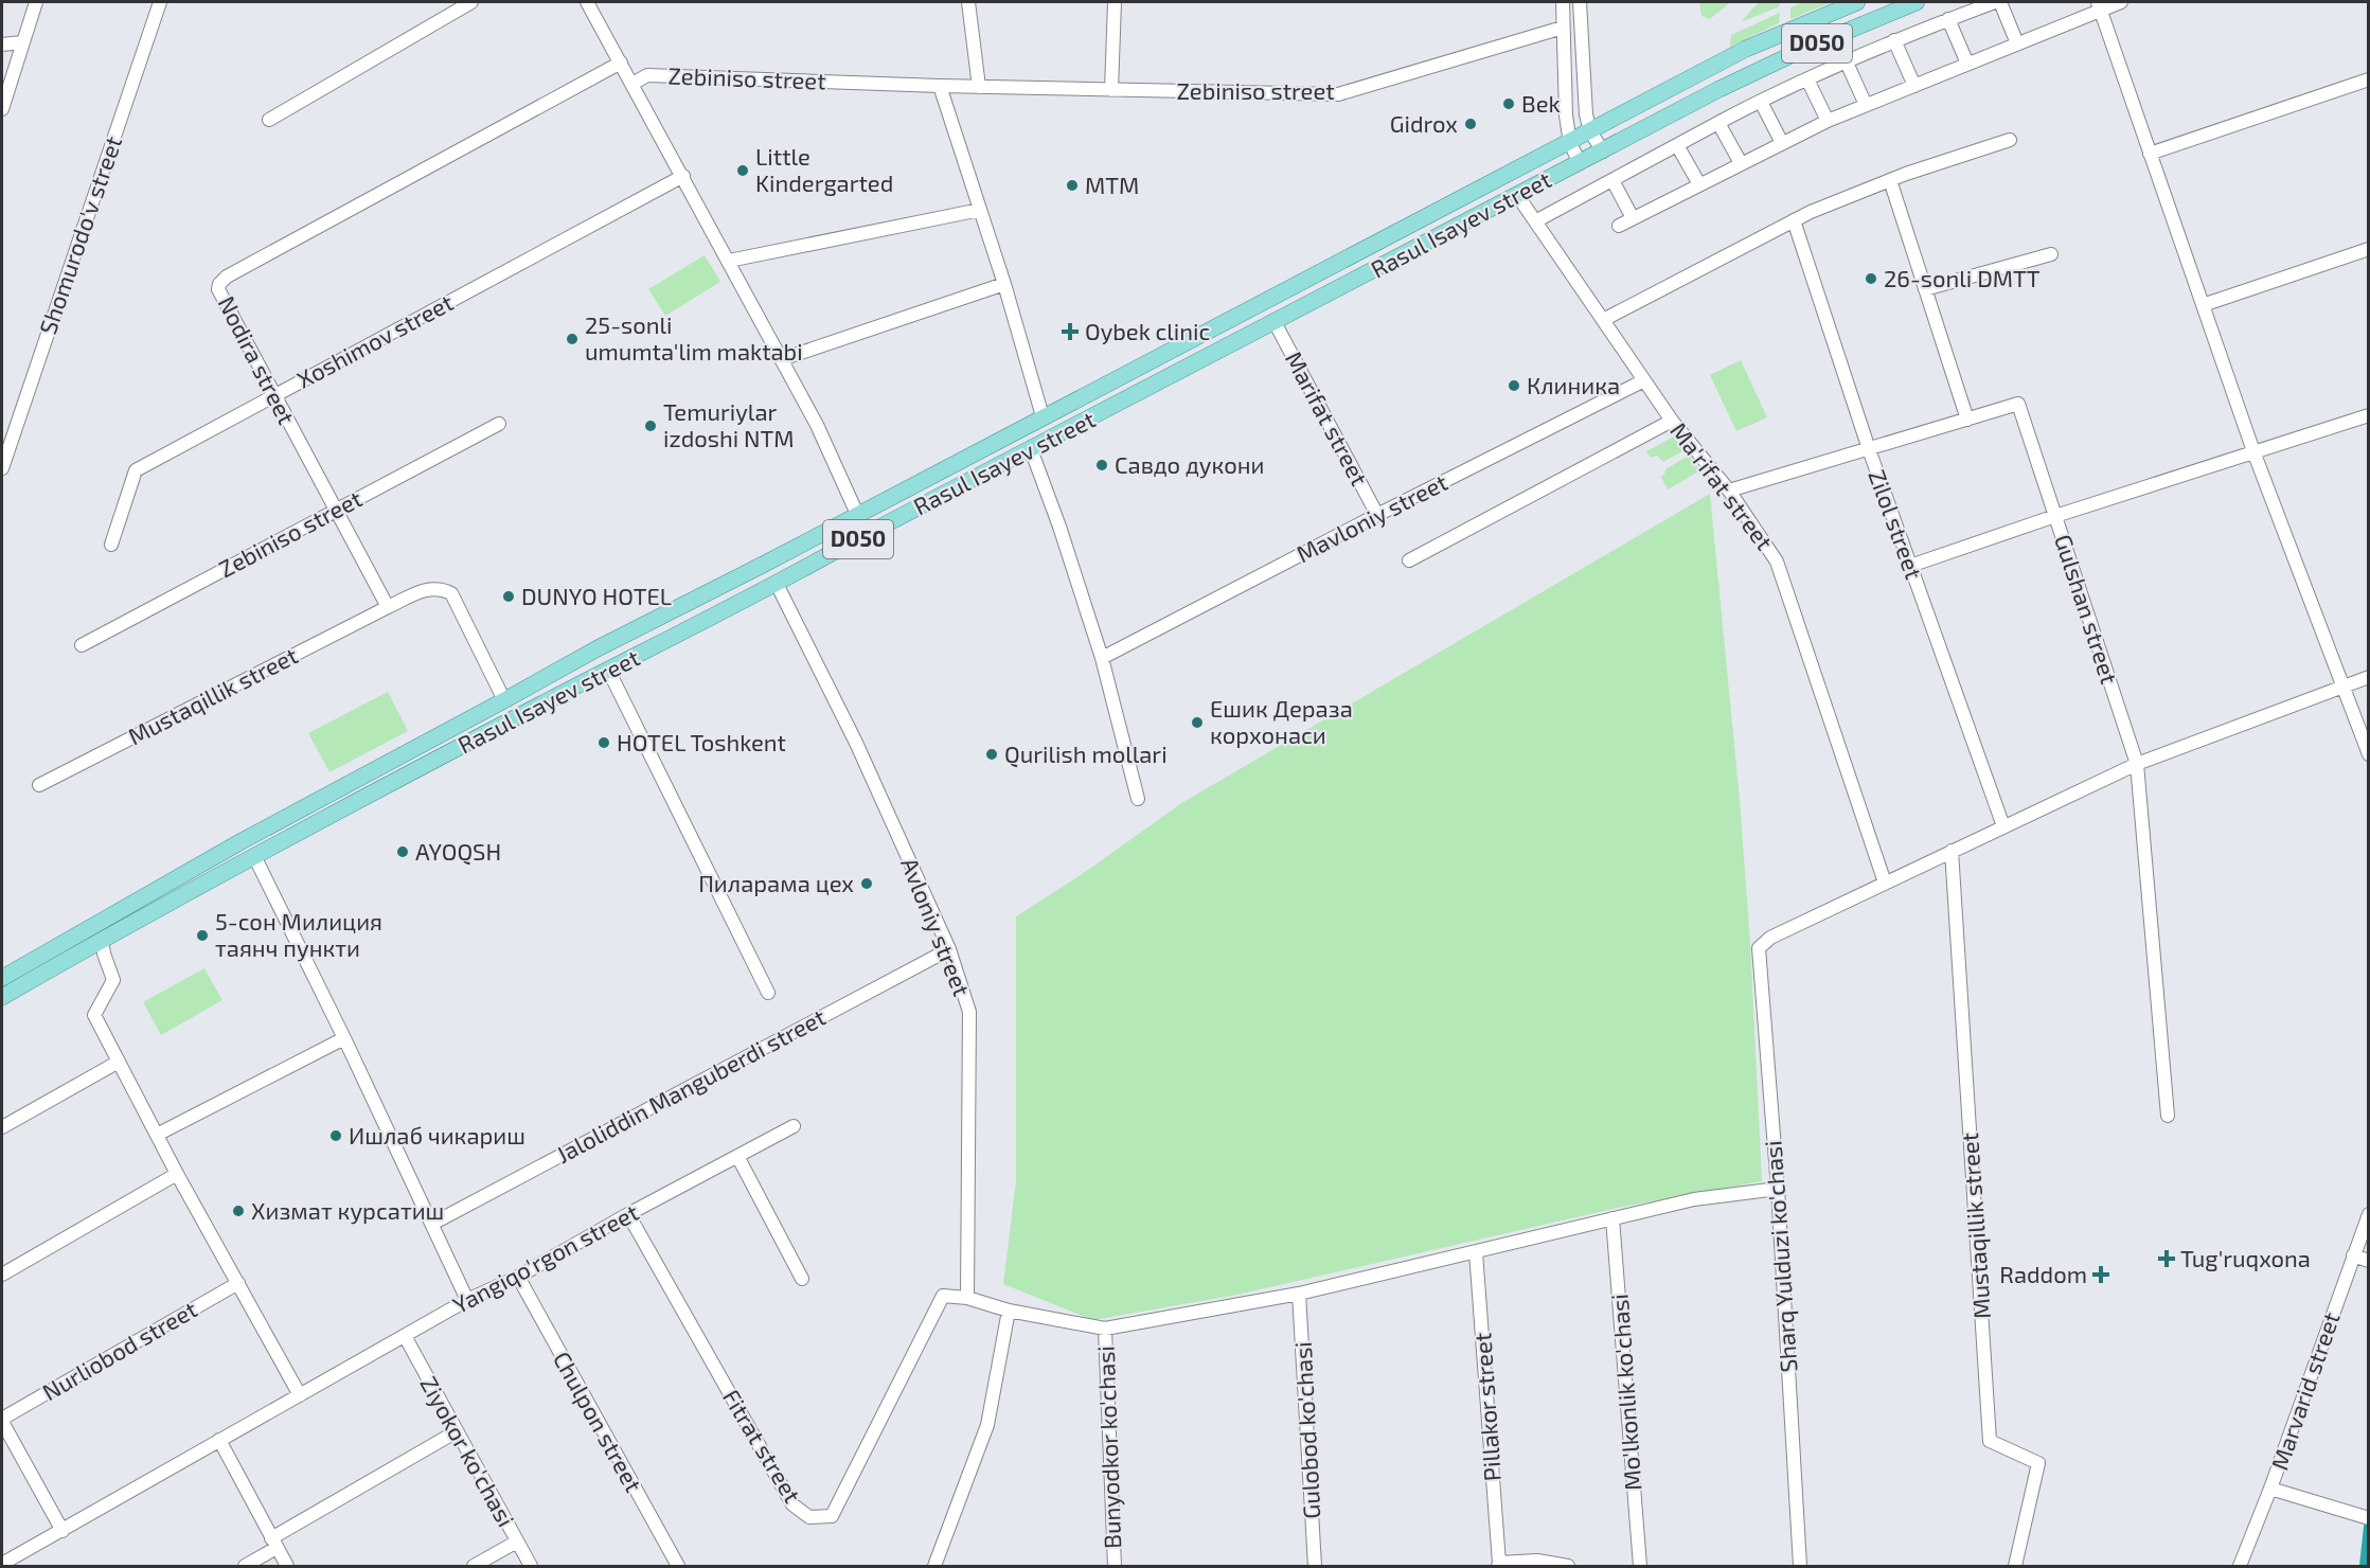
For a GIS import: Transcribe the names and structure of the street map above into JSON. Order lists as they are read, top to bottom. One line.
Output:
{"streets":{"main road":["D050","Rasul Isayev street"],"street":["Zebiniso street","Shomurodo'v street","Xoshimov street","Nodira street","Marifat street","Ma'rifat street","Mavloniy street","Zilol street","Gulshan street","Mustaqillik street","Avloniy street","Jaloliddin Manguberdi street","Sharq Yulduzi ko'chasi","Yangiqo'rgon street","Nurliobod street","Marvarid street","Mo'lkonlik ko'chasi","Pillakor street","Chulpon street","Gulobod ko'chasi","Fitrat street","Bunyodkor ko'chasi","Ziyokor ko'chasi"]},"crossings":[["Zebiniso street","Nodira street"],["Rasul Isayev street","Marifat street"],["Rasul Isayev street","Ma'rifat street"],["Rasul Isayev street","Avloniy street"],["Xoshimov street","Nodira street"],["Nodira street","Mustaqillik street"],["Marifat street","Mavloniy street"],["Ma'rifat street","Mavloniy street"],["Ma'rifat street","Gulshan street"],["Ma'rifat street","Sharq Yulduzi ko'chasi"],["Zilol street","Gulshan street"],["Avloniy street","Jaloliddin Manguberdi street"],["Avloniy street","Fitrat street"],["Yangiqo'rgon street","Chulpon street"],["Yangiqo'rgon street","Fitrat street"],["Yangiqo'rgon street","Ziyokor ko'chasi"]],"places":{"other":["Bek","Gidrox","Little Kindergarted","MTM","26-sonli DMTT","25-sonli umumta'lim maktabi","Клиника","Temuriylar izdoshi NTM","Савдо дукони","DUNYO HOTEL","Ешик Дераза корхонаси","HOTEL Toshkent","Qurilish mollari","AYOQSH","Пиларама цех","5-сон Милиция таянч пункти","Ишлаб чикариш","Хизмат курсатиш"],"health":["Oybek clinic","Tug'ruqxona","Raddom"]}}
